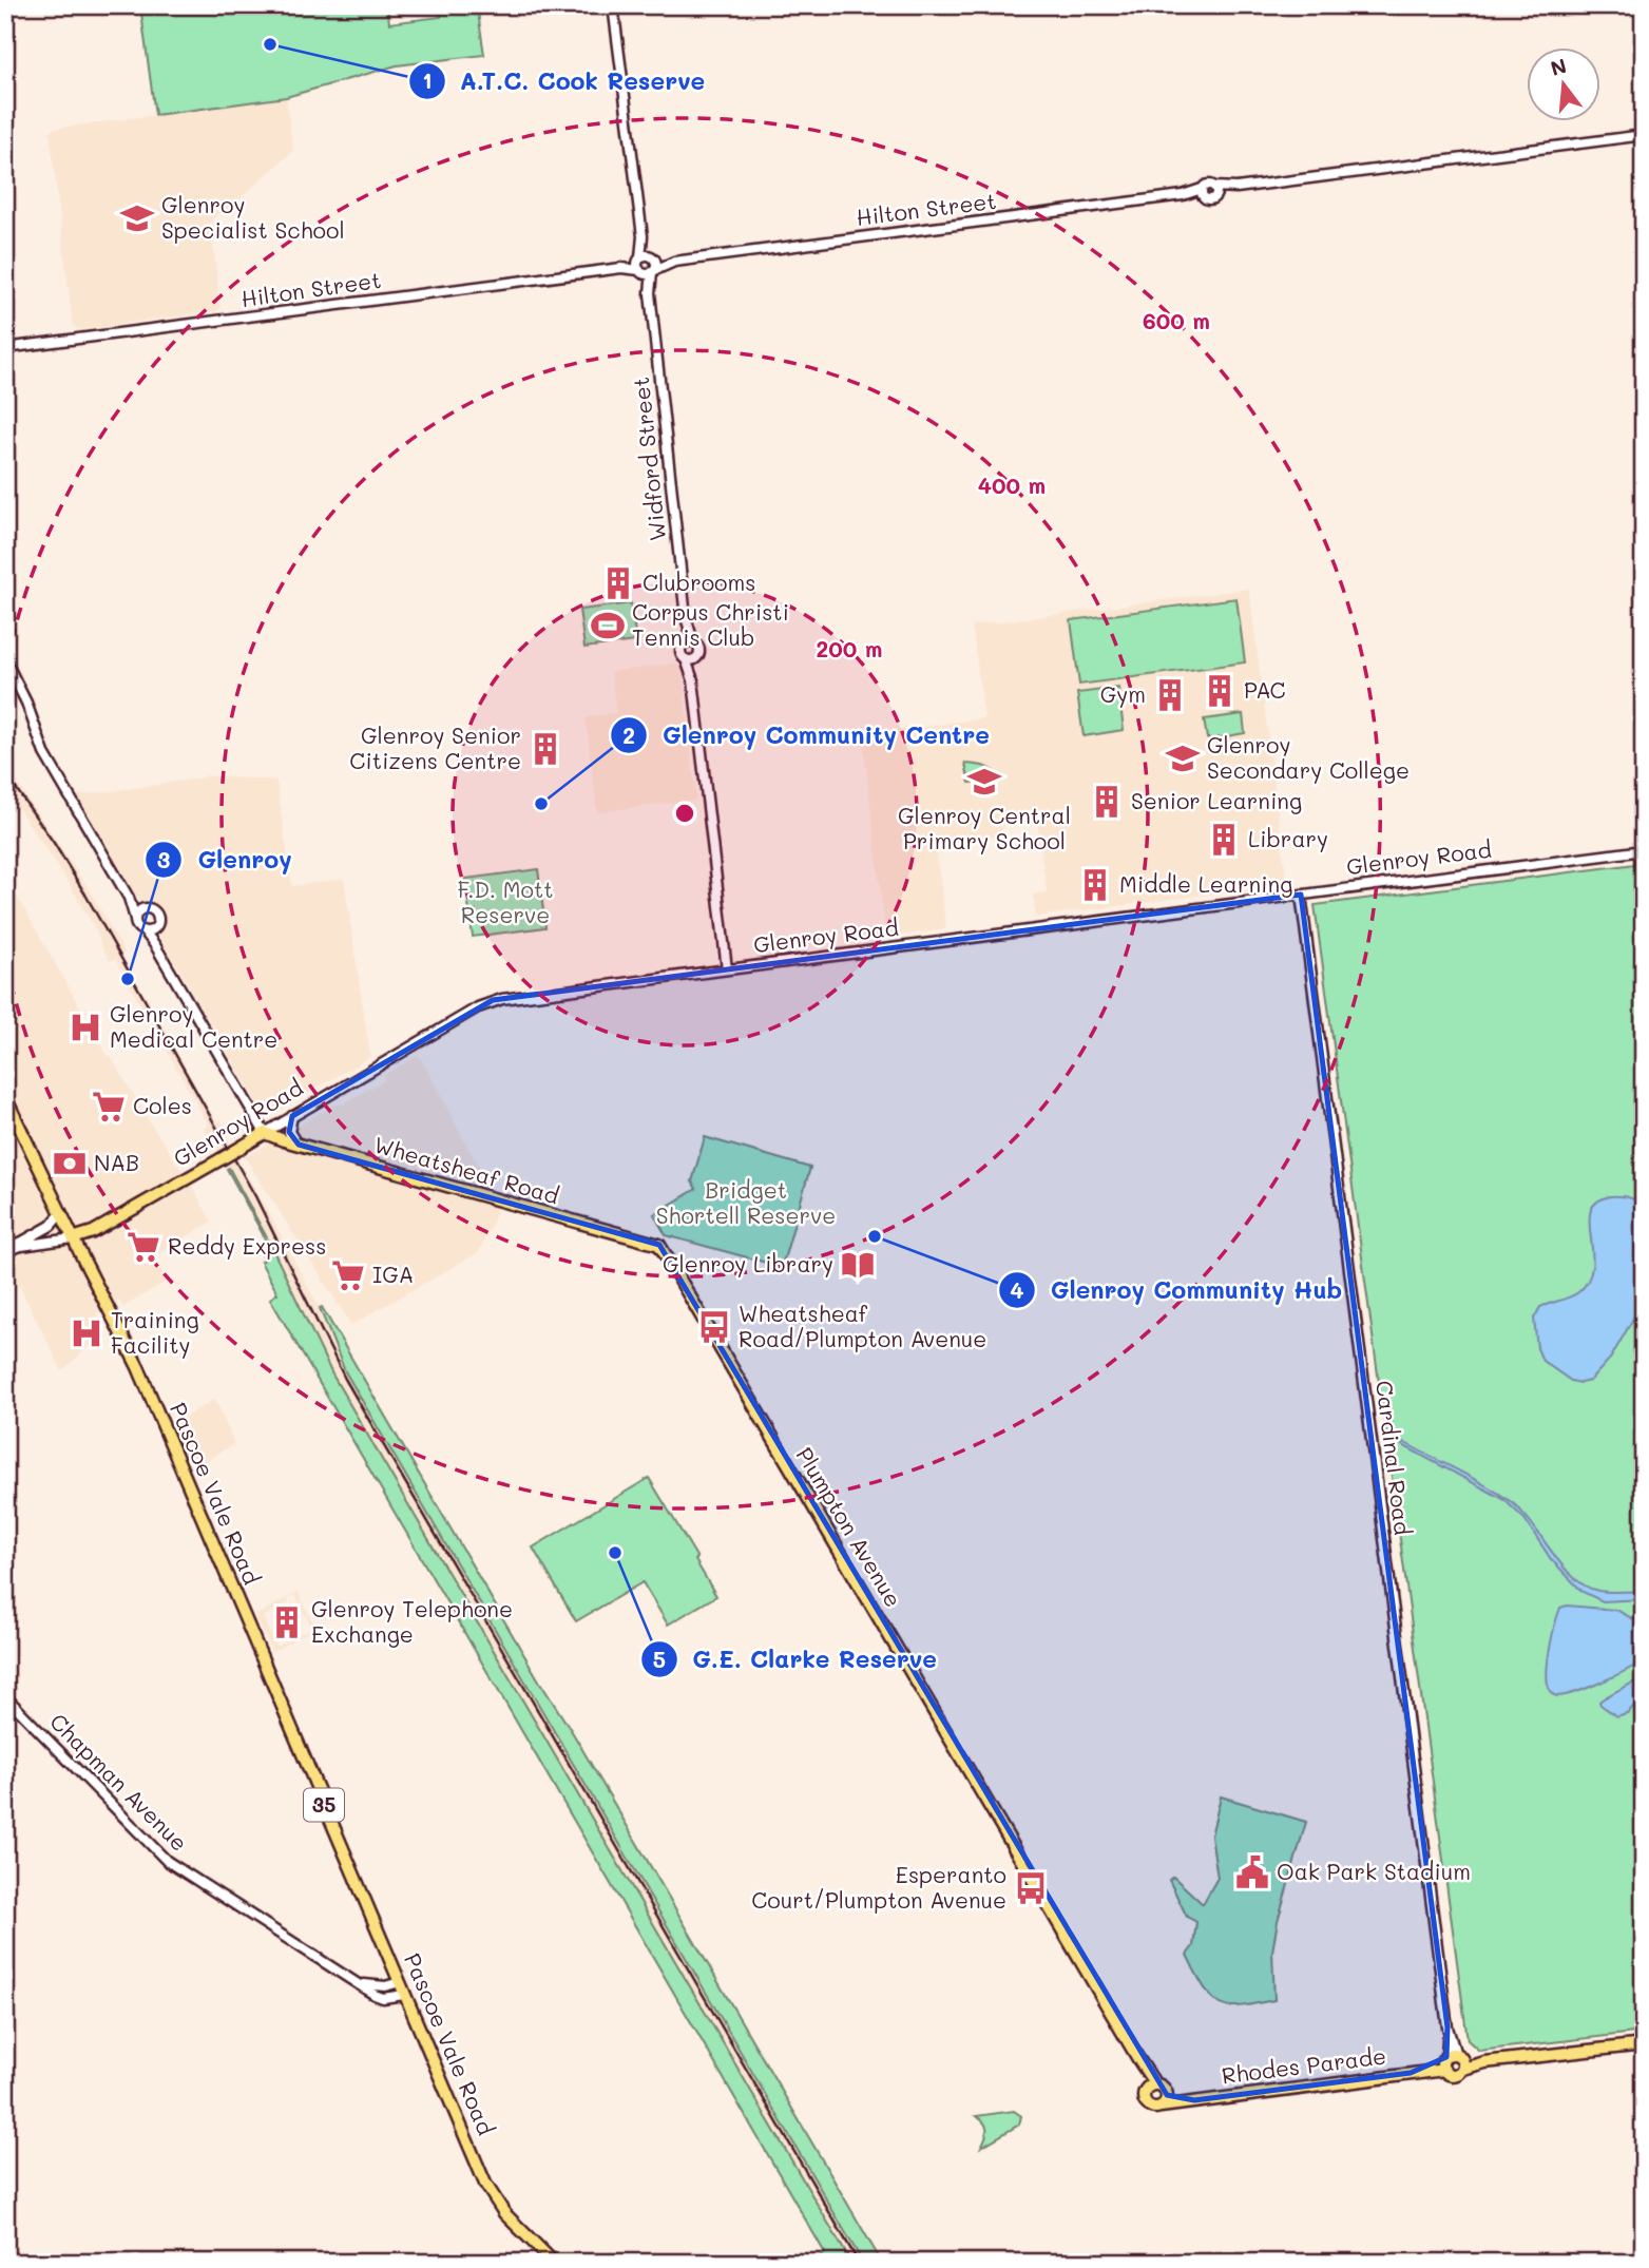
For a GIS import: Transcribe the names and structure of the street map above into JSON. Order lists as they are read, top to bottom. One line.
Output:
{"streets":{"main road":["Glenroy Road","Wheatsheaf Road","Pascoe Vale Road","Plumpton Avenue","35","Rhodes Parade"],"street":["Hilton Street","Widford Street","Cardinal Road","Chapman Avenue"]},"crossings":[["Hilton Street","Widford Street"],["Glenroy Road","Wheatsheaf Road"],["Glenroy Road","Cardinal Road"],["Glenroy Road","Pascoe Vale Road"],["Wheatsheaf Road","Plumpton Avenue"],["Cardinal Road","Rhodes Parade"],["Pascoe Vale Road","Chapman Avenue"],["Plumpton Avenue","Rhodes Parade"]],"parks":["F.D. Mott Reserve","Bridget Shortell Reserve"],"places":{"other":["A.T.C. Cook Reserve","Glenroy Community Centre","Glenroy","Glenroy Community Hub","G.E. Clarke Reserve"],"school or university":["Glenroy Specialist School","Glenroy Secondary College","Glenroy Central Primary School"],"building":["Clubrooms","PAC","Gym","Glenroy Senior Citizens Centre","Senior Learning","Library","Middle Learning","Glenroy Telephone Exchange"],"sports":["Corpus Christi Tennis Club"],"hospital":["Glenroy Medical Centre","Training Facility"],"supermarket":["Coles","Reddy Express","IGA"],"bank":["NAB"],"library":["Glenroy Library"],"bus stop":["Wheatsheaf Road/Plumpton Avenue","Esperanto Court/Plumpton Avenue"],"public building":["Oak Park Stadium"]},"north":"top","rings":["600 m","400 m","200 m"]}
